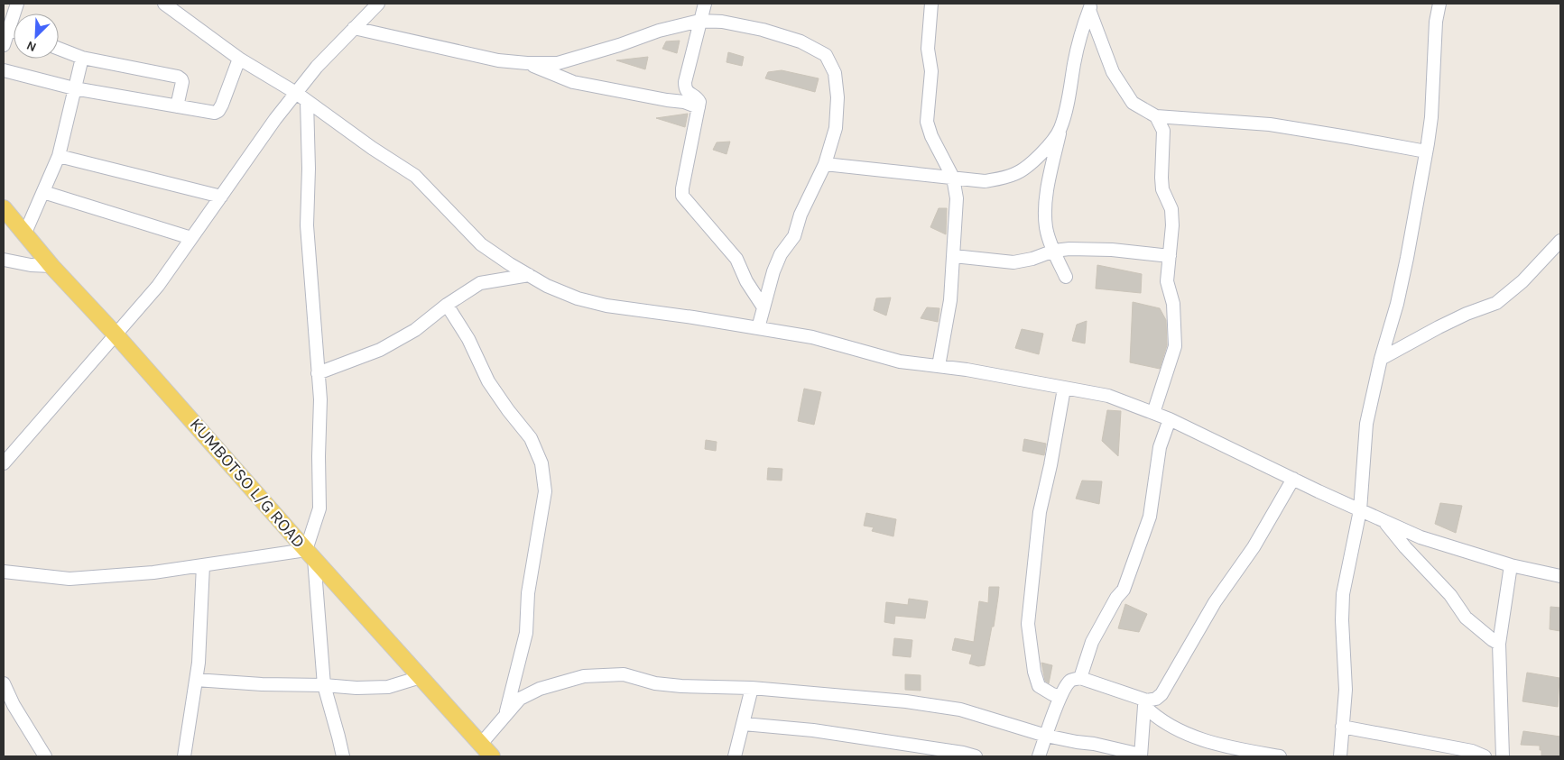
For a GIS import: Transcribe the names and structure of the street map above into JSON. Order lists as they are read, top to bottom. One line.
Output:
{"streets":{"main road":["KUMBOTSO L/G ROAD"]},"north":"bottom left"}
